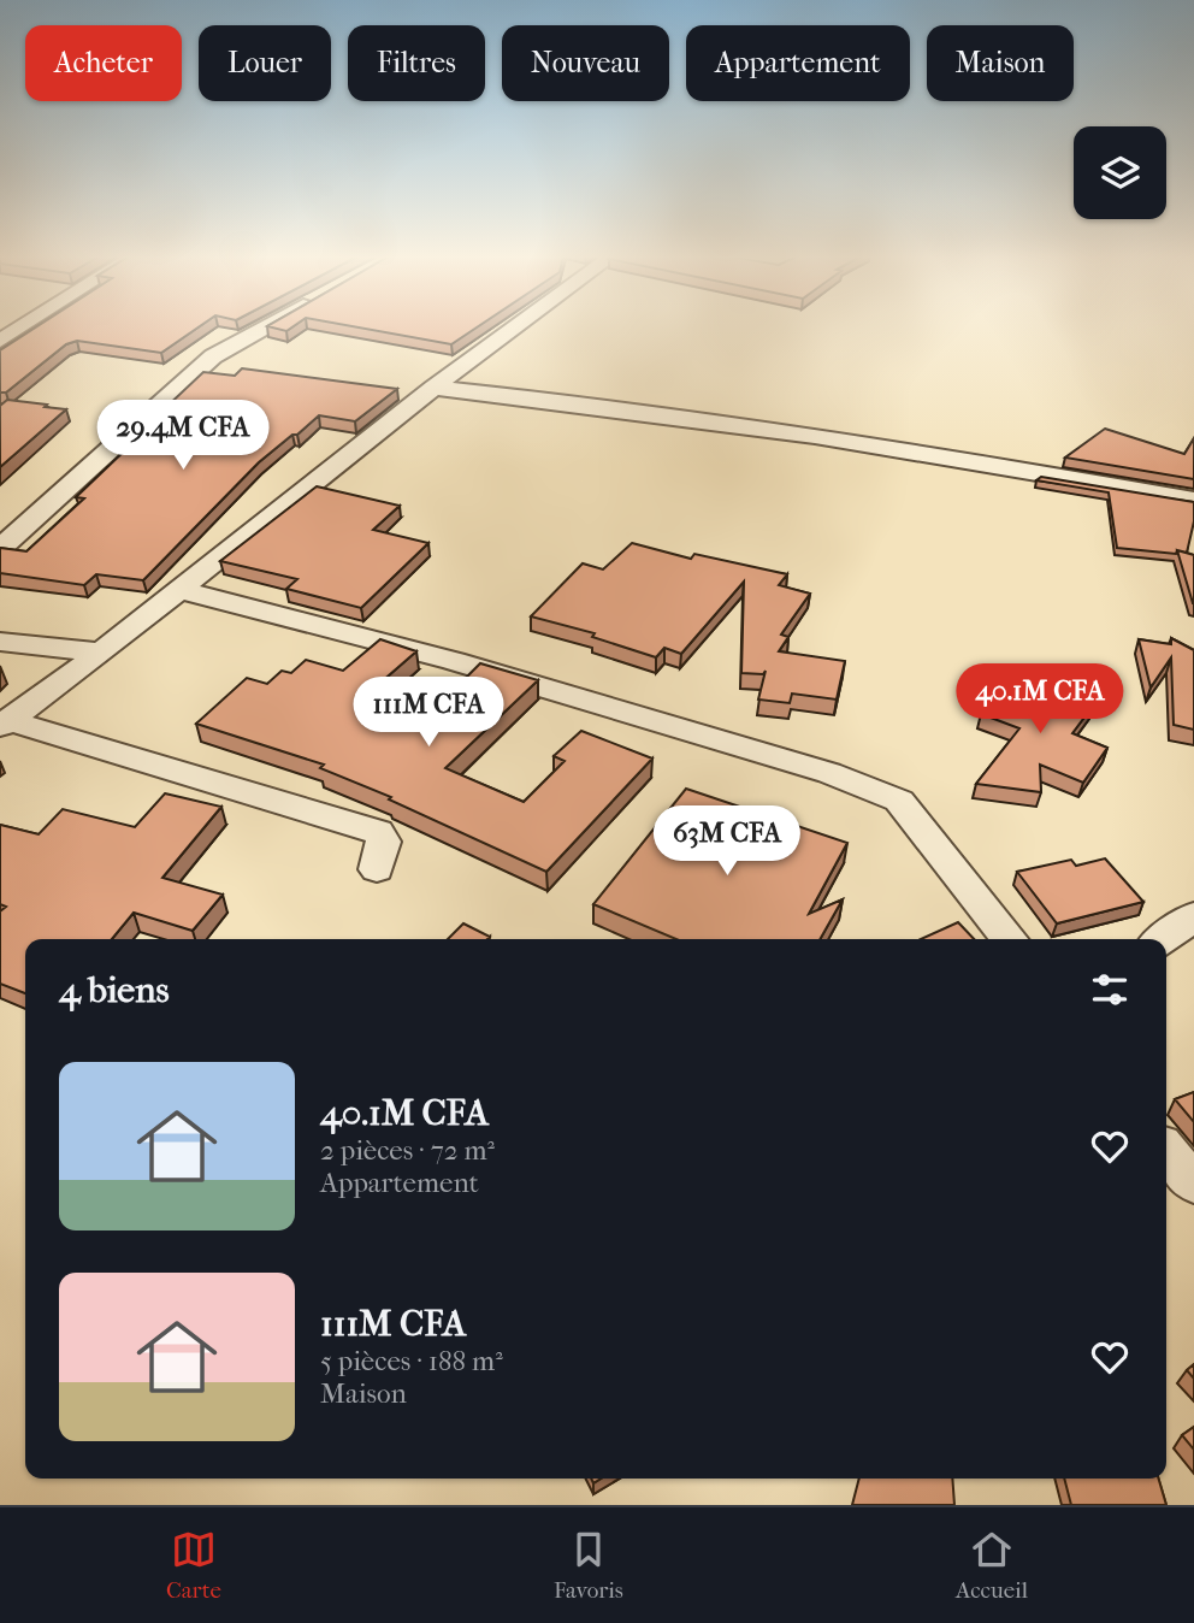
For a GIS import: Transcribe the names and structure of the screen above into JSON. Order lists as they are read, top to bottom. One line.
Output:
{"page":{"chip":["Acheter","Louer","Filtres","Nouveau","Appartement","Maison"],"price":["29.4M CFA","40.1M CFA","111M CFA","63M CFA"],"heading":"4 biens","list":[{"name":"40.1M CFA","note":"2 pièces · 72 m² · Appartement"},{"name":"111M CFA","note":"5 pièces · 188 m² · Maison"}],"tabs":["Carte","Favoris","Accueil"]}}
